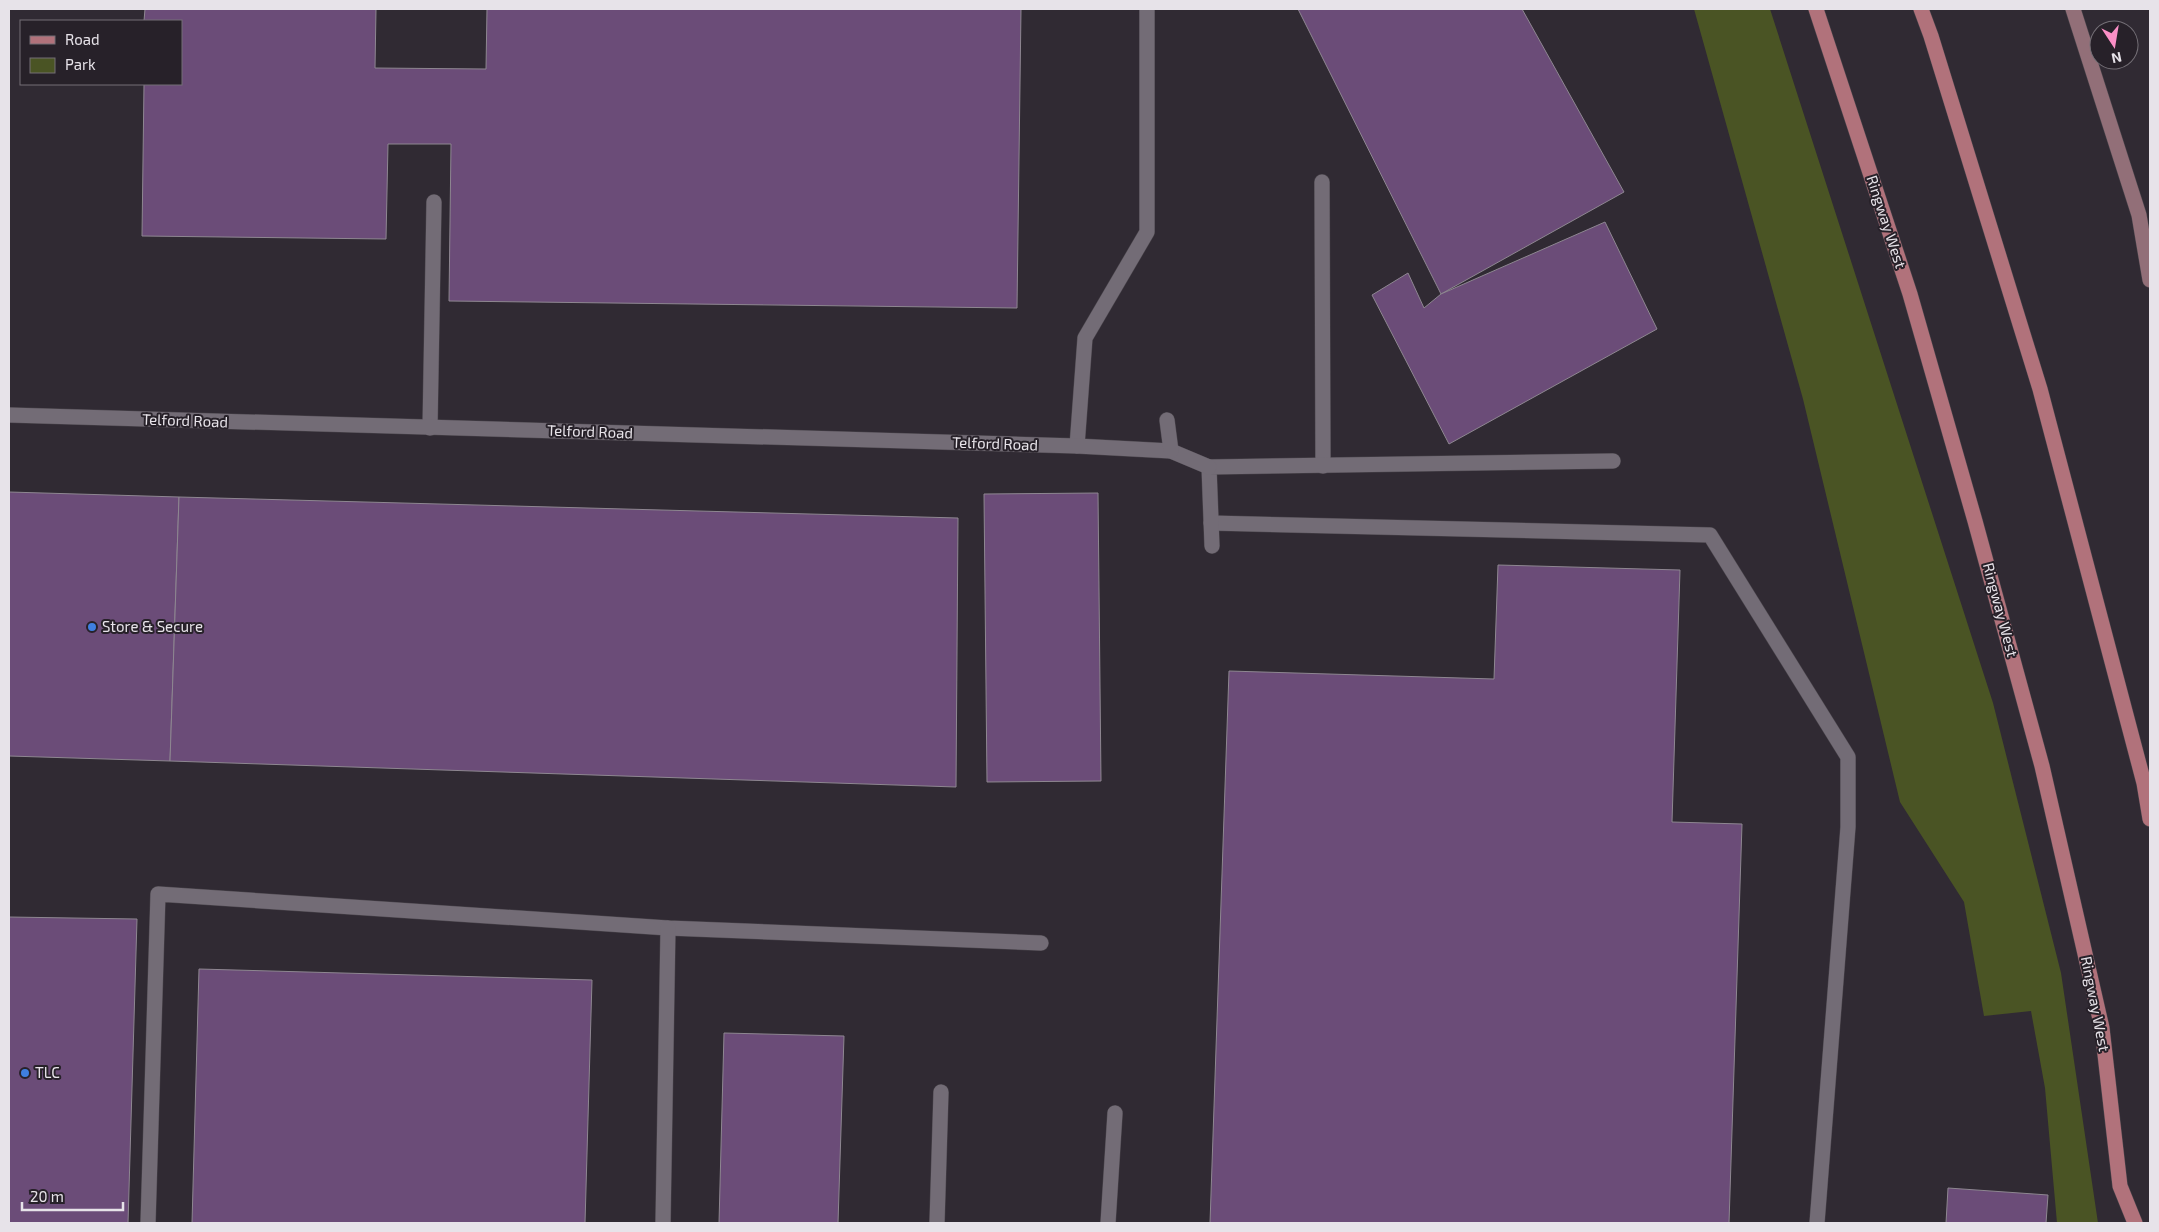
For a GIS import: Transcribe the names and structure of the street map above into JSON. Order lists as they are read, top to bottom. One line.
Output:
{"streets":{"main road":["Ringway West"],"street":["Telford Road"]},"places":["Store & Secure","TLC"],"legend":["Road","Park"],"scale_bar":"20 m","north":"bottom"}
